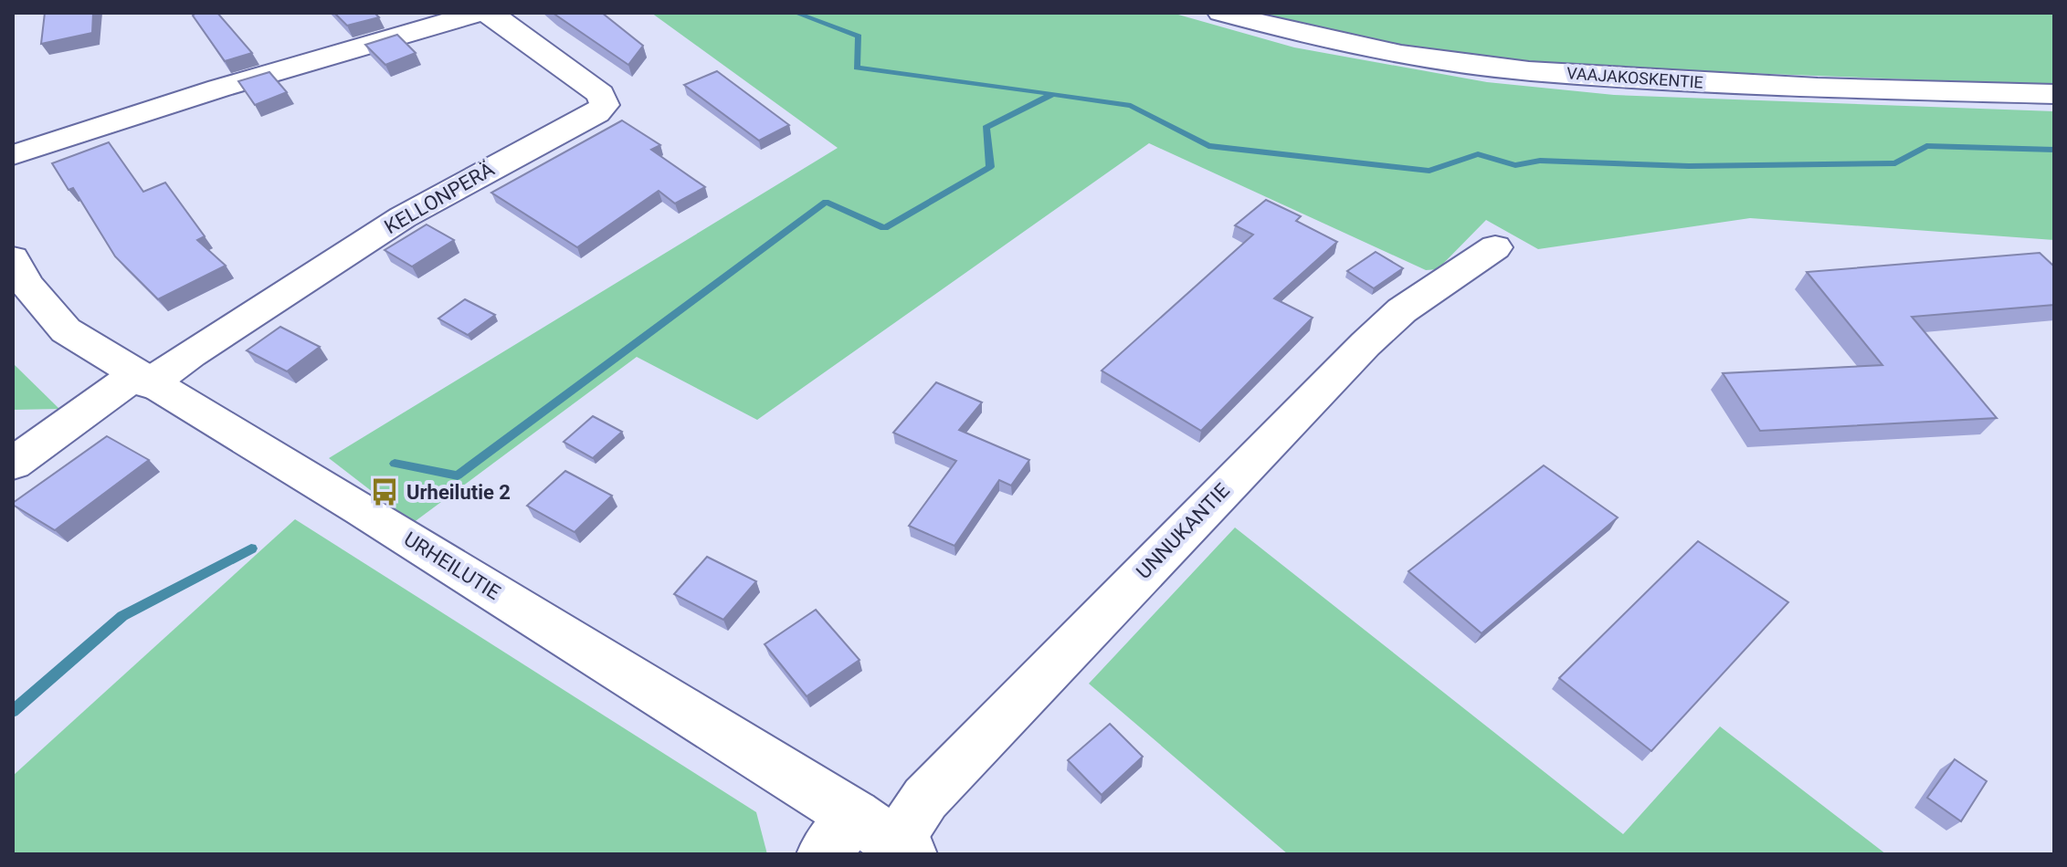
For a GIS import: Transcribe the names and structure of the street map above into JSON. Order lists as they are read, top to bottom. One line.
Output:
{"streets":{"street":["VAAJAKOSKENTIE","KELLONPERÄ","UNNUKANTIE","URHEILUTIE"]},"crossings":[["KELLONPERÄ","URHEILUTIE"],["UNNUKANTIE","URHEILUTIE"]],"places":{"bus stop":["Urheilutie 2"]}}
